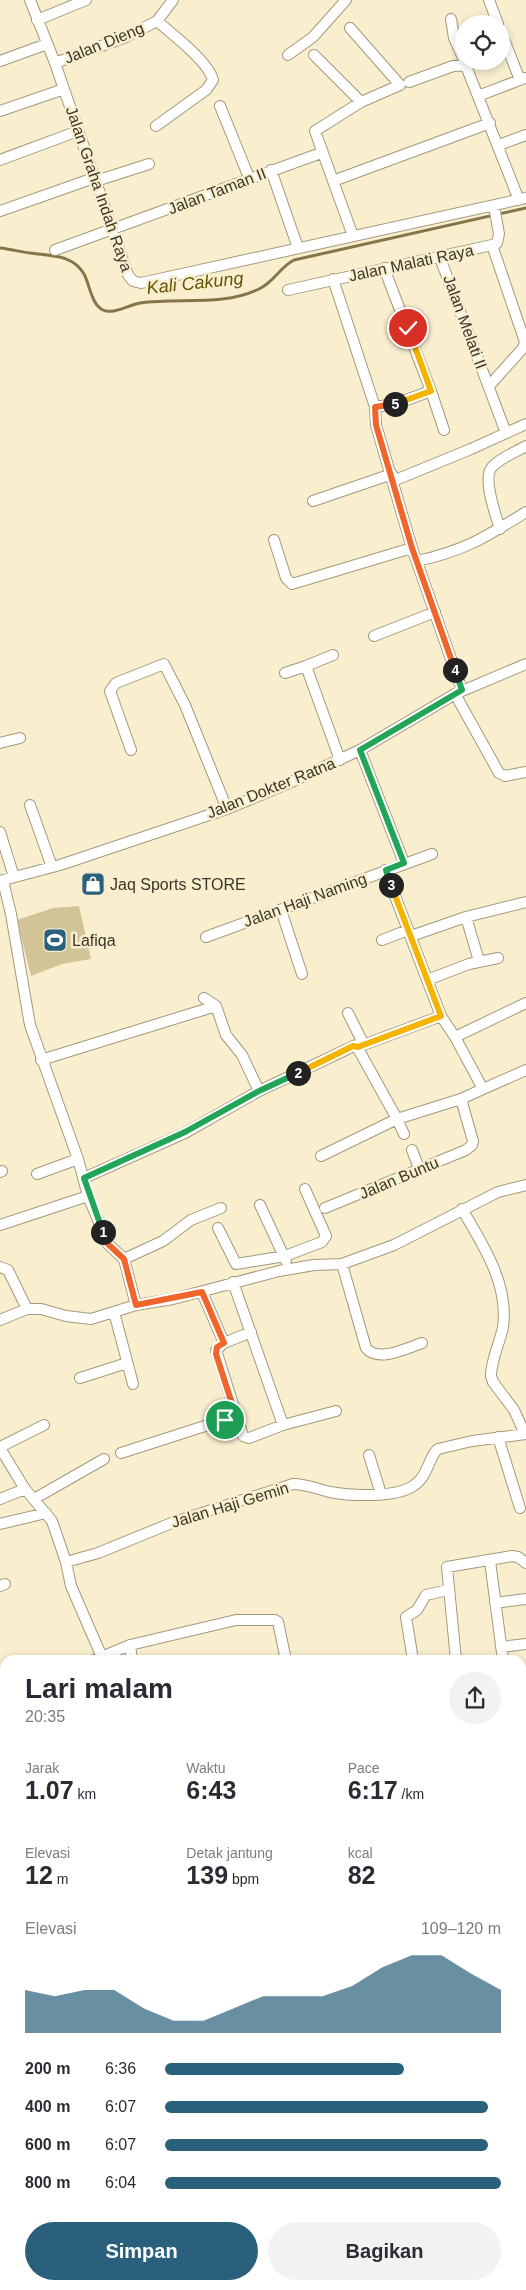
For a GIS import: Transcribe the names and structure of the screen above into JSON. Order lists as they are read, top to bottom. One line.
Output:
{"streets":{"street":["Jalan Dieng","Jalan Graha Indah Raya","Jalan Taman II","Jalan Malati Raya","Jalan Melati II","Jalan Dokter Ratna","Jalan Haji Naming","Jalan Buntu","Jalan Haji Gemin"]},"crossings":[["Jalan Dieng","Jalan Graha Indah Raya"],["Jalan Graha Indah Raya","Jalan Taman II"],["Jalan Graha Indah Raya","Jalan Malati Raya"],["Jalan Malati Raya","Jalan Melati II"]],"water":["Kali Cakung"],"places":{"shop":["Jaq Sports STORE"],"sports":["Lafiqa"]},"page":{"pins":["5","4","3","2","1"],"heading":["Lari malam","20:35"],"stats":[["Jarak","1.07 km"],["Waktu","6:43"],["Pace","6:17 /km"],["Elevasi","12 m"],["Detak jantung","139 bpm"],["kcal","82"]],"chart":["Elevasi","109–120 m"],"list":[{"name":"200 m","note":"6:36"},{"name":"400 m","note":"6:07"},{"name":"600 m","note":"6:07"},{"name":"800 m","note":"6:04"}],"buttons":["Simpan","Bagikan"]}}
